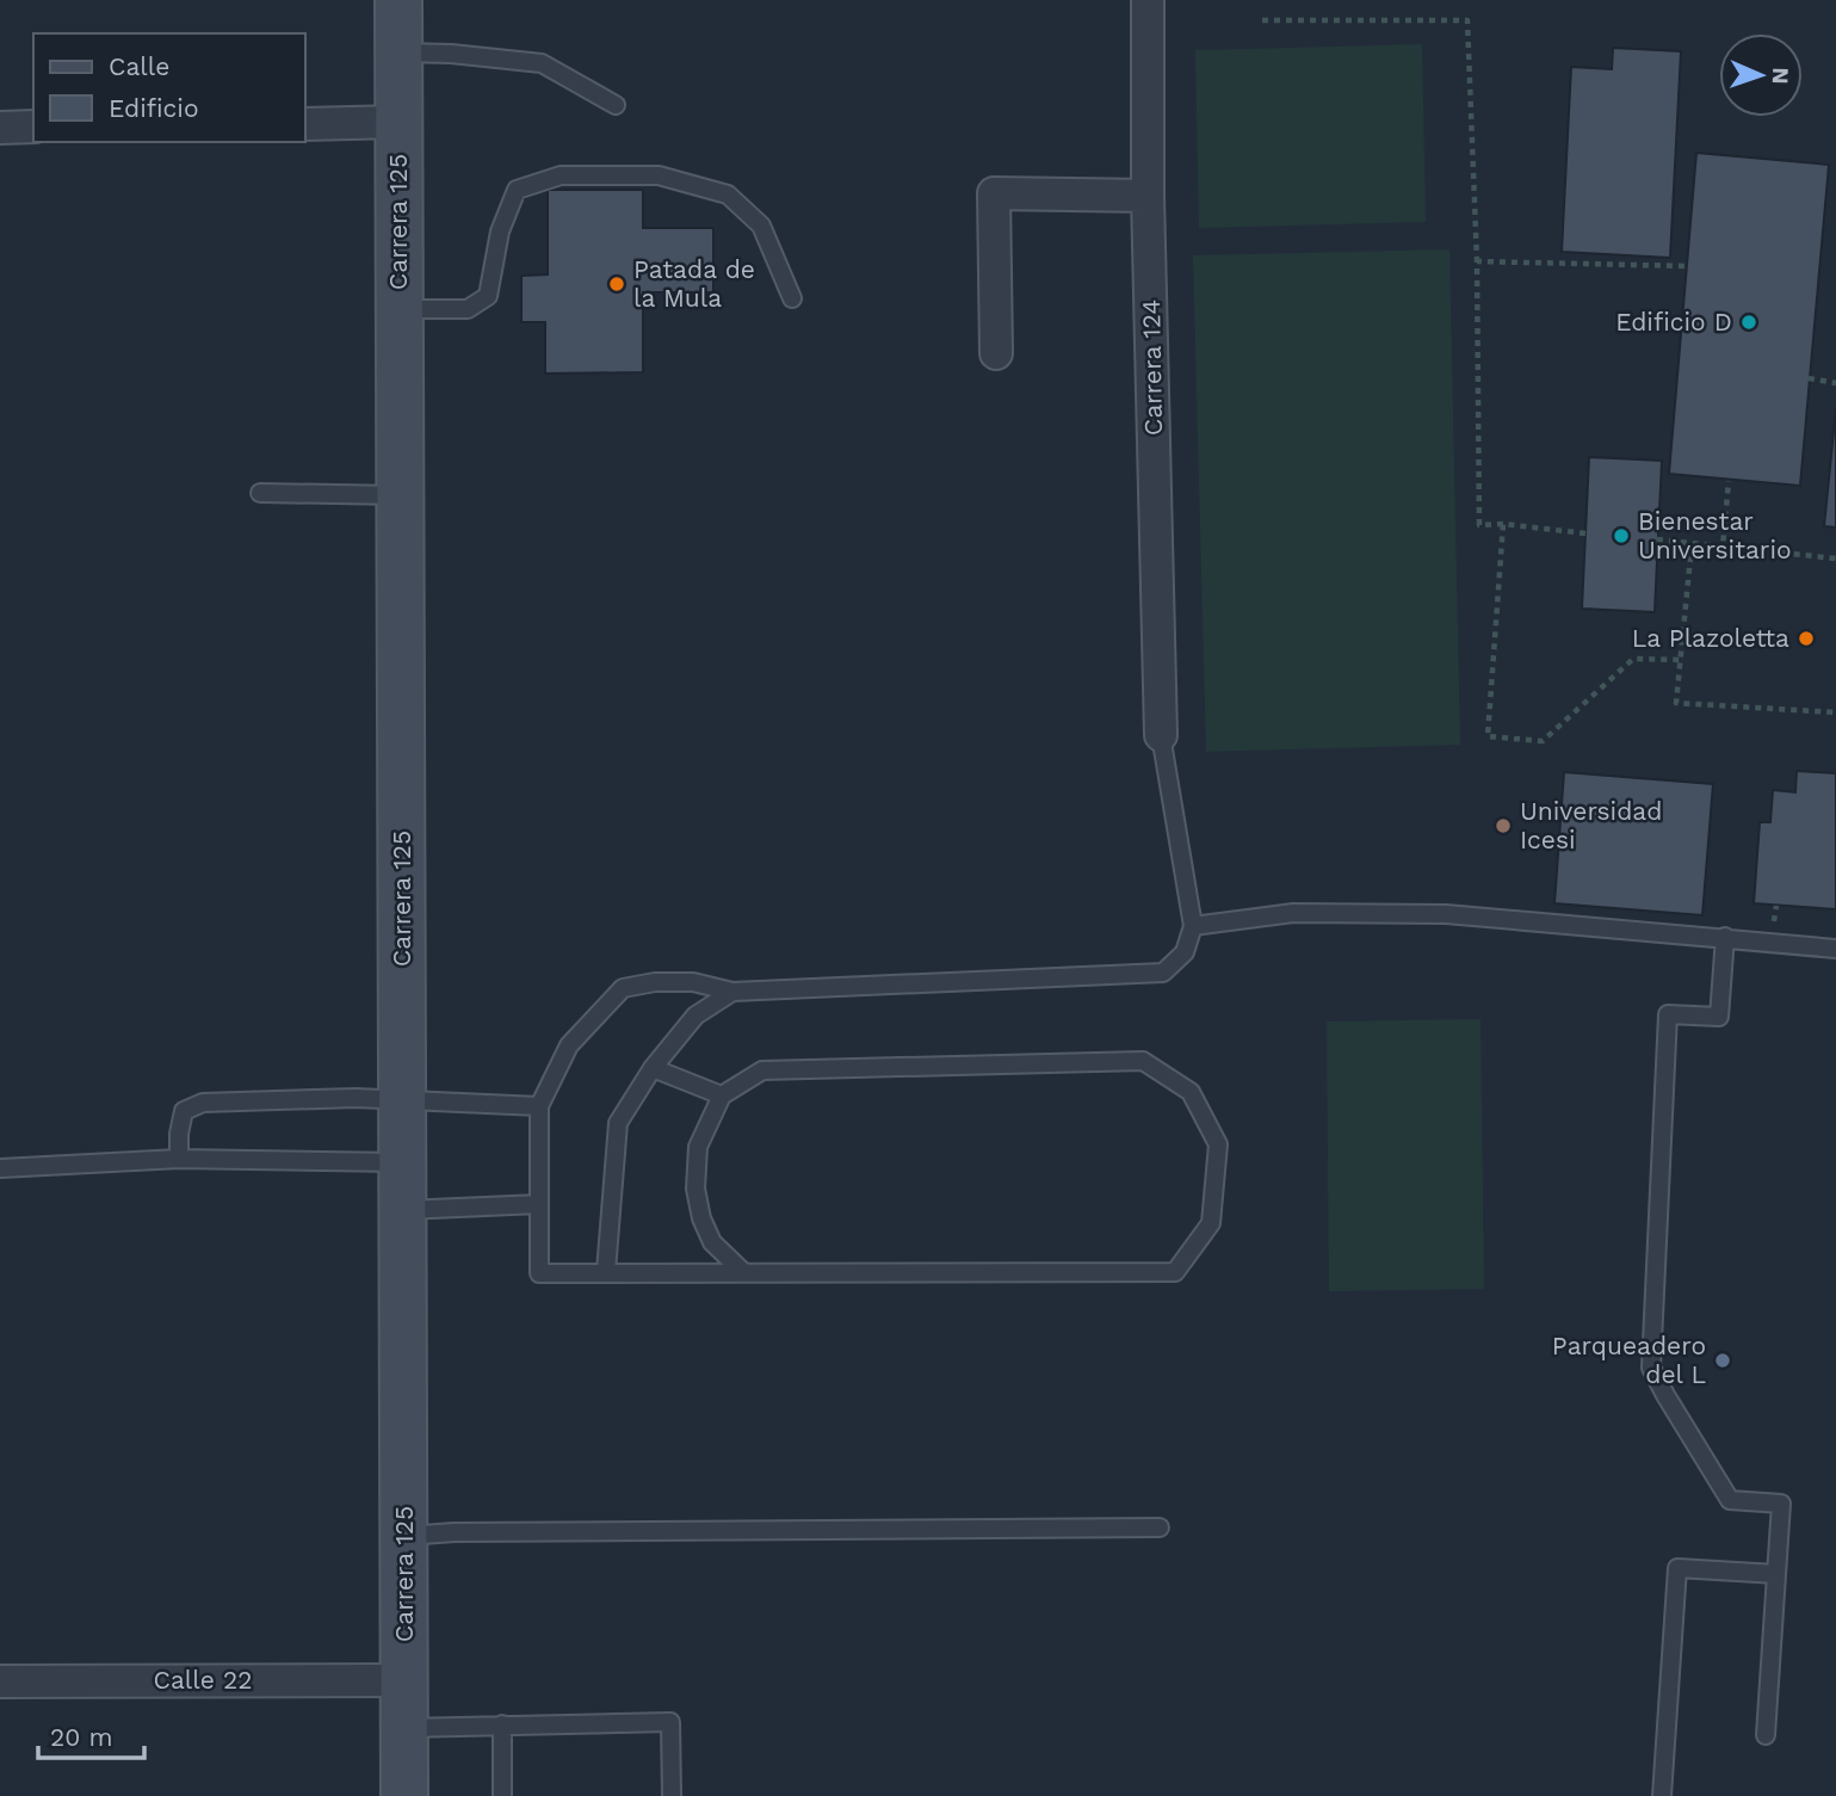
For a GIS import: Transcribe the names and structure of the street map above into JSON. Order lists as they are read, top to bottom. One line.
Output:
{"streets":{"main road":["Carrera 125"],"street":["Carrera 124","Calle 22"]},"crossings":[["Carrera 125","Calle 22"]],"places":["Patada de la Mula","Edificio D","Bienestar Universitario","La Plazoletta","Universidad Icesi","Parqueadero del L"],"legend":["Calle","Edificio"],"scale_bar":"20 m","north":"right"}
